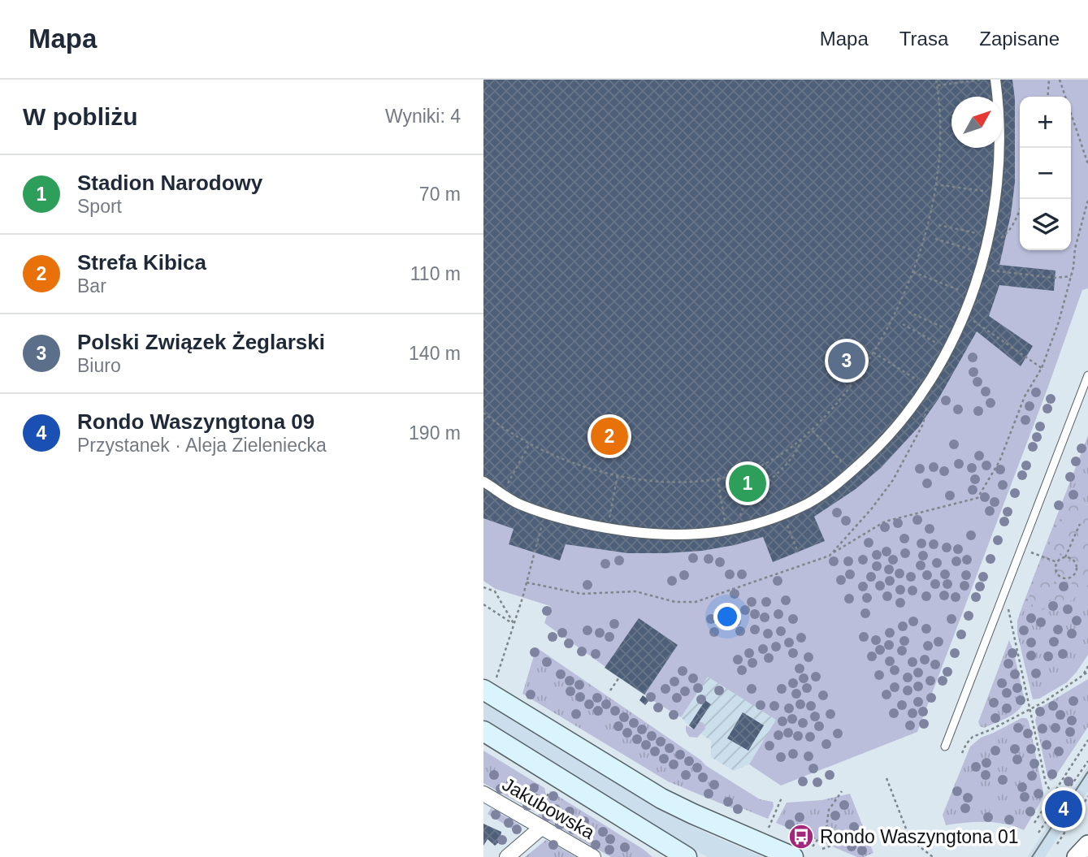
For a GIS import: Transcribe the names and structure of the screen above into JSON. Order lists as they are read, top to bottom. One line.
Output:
{"streets":{"street":["Jakubowska"]},"places":{"bus stop":["Rondo Waszyngtona 01"]},"north":"top right","page":{"header":"Mapa","nav":["Mapa","Trasa","Zapisane"],"heading":["W pobliżu","Wyniki: 4"],"map_buttons":["+","−"],"list":[{"mark":"1","name":"Stadion Narodowy","note":"Sport","value":"70 m"},{"mark":"2","name":"Strefa Kibica","note":"Bar","value":"110 m"},{"mark":"3","name":"Polski Związek Żeglarski","note":"Biuro","value":"140 m"},{"mark":"4","name":"Rondo Waszyngtona 09","note":"Przystanek · Aleja Zieleniecka","value":"190 m"}],"pins":["3","2","1","4"]}}
